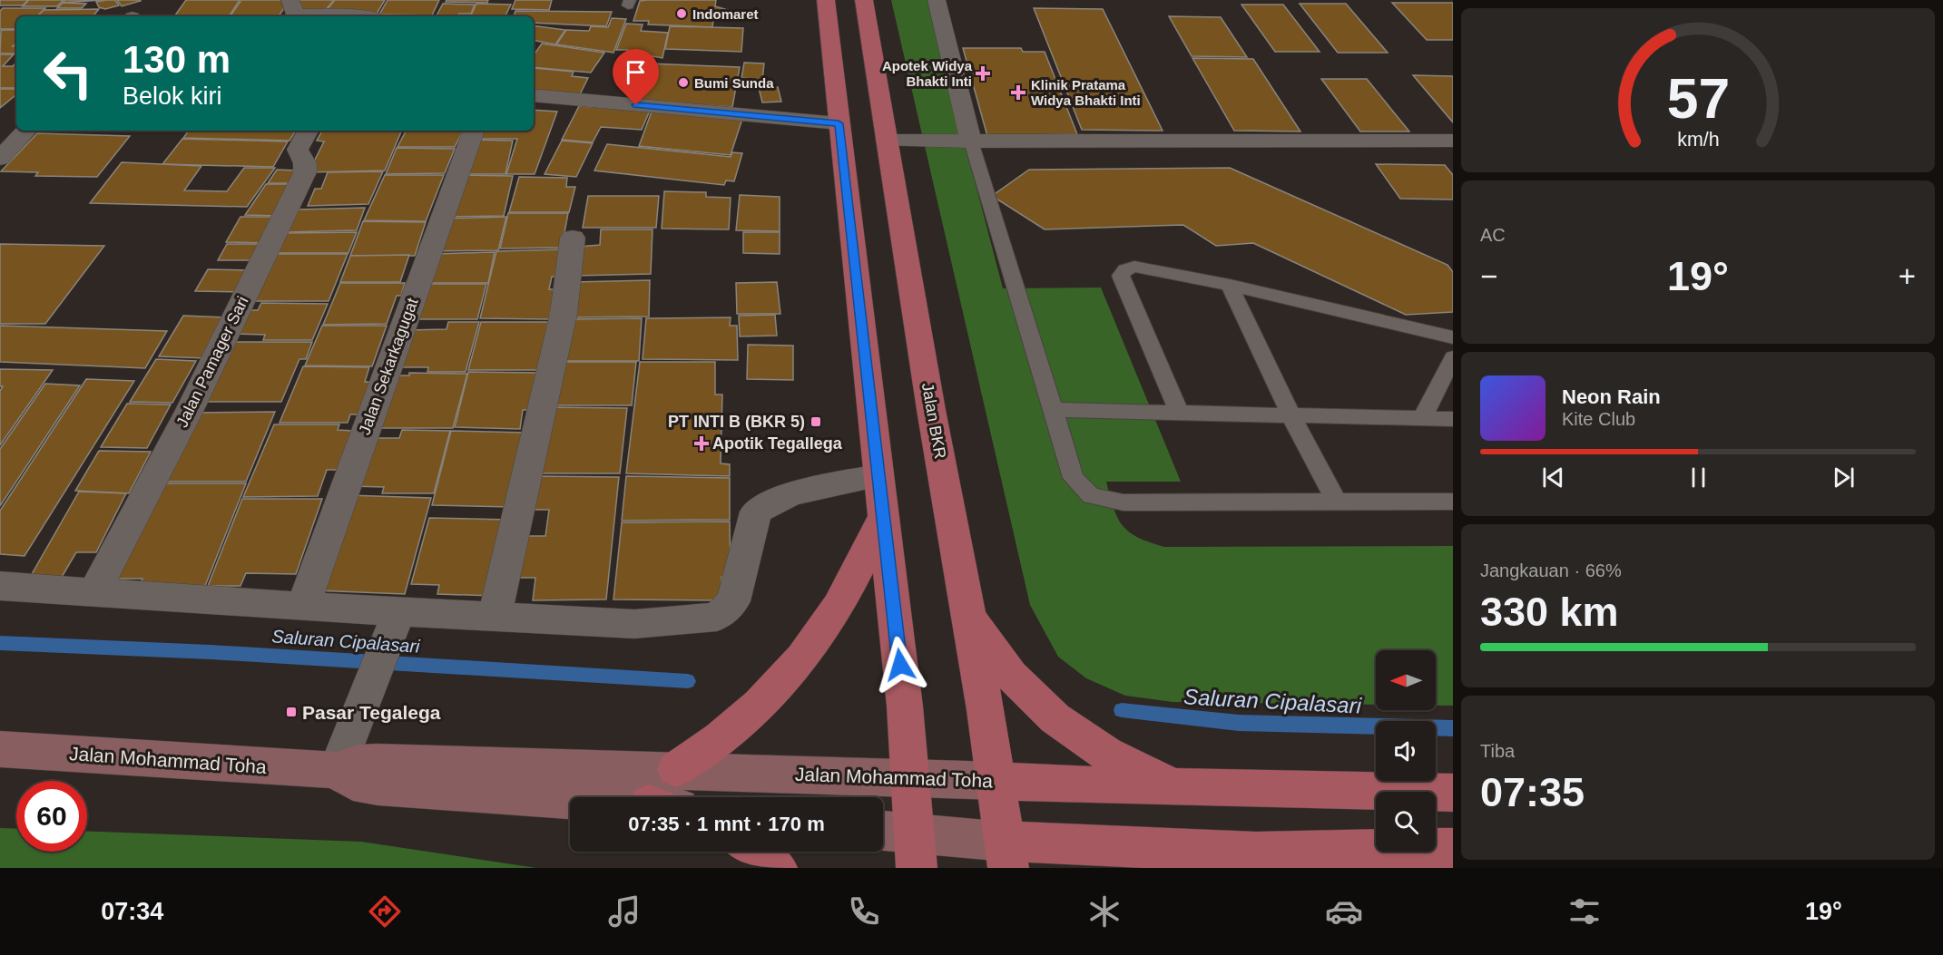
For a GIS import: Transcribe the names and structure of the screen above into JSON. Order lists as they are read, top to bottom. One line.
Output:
{"streets":{"main road":["Jalan BKR","Jalan Mohammad Toha"],"street":["Jalan Pamager Sari","Jalan Sekarkagugat"]},"crossings":[["Jalan BKR","Jalan Mohammad Toha"]],"water":["Saluran Cipalasari"],"places":{"other":["Indomaret","Bumi Sunda"],"health":["Apotek Widya Bhakti Inti","Klinik Pratama Widya Bhakti Inti","Apotik Tegallega"],"transit":["PT INTI B (BKR 5)","Pasar Tegalega"]},"north":"left","page":{"turn":["130 m","Belok kiri"],"tile":["AC",["Jangkauan · 66%","330 km"],["Tiba","07:35"]],"heat":["−","19°","+"],"song":["Neon Rain","Kite Club"],"limit":"60","trip":"07:35 · 1 mnt · 170 m","tabs":["07:34","19°"],"gauge":["57","km/h"]}}
